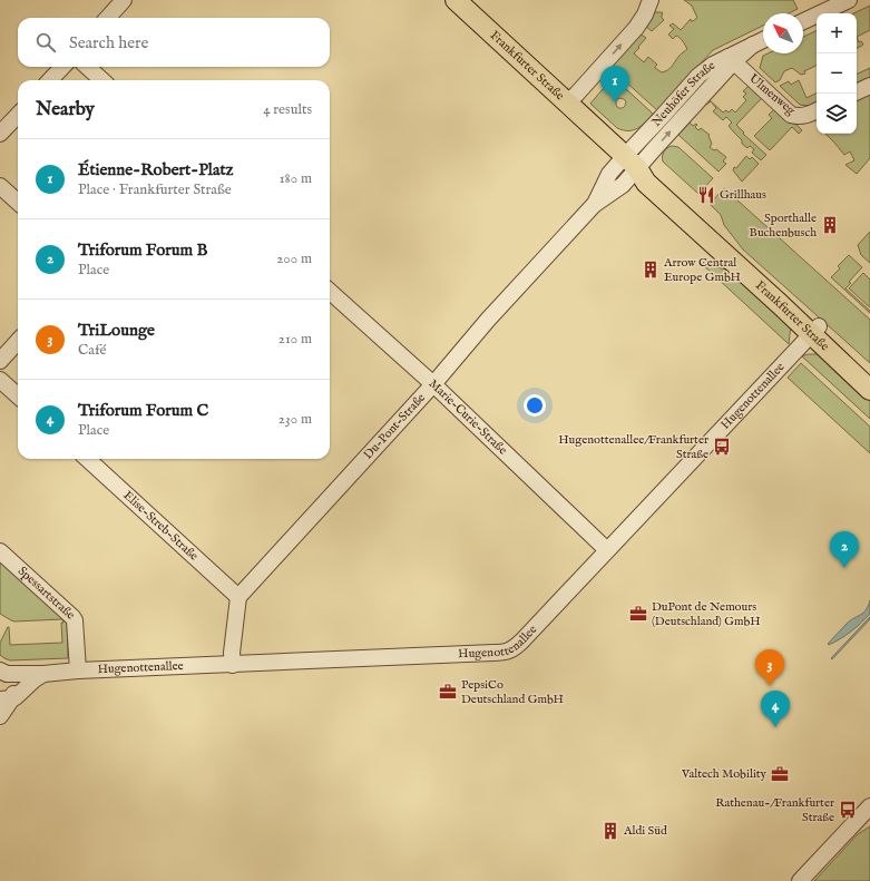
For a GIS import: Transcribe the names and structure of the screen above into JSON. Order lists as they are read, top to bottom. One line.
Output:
{"streets":{"main road":["Frankfurter Straße"],"street":["Neuhöfer Straße","Ulmenweg","Hugenottenallee","Marie-Curie-Straße","Du-Pont-Straße","Elise-Streb-Straße","Spessartstraße"]},"crossings":[["Frankfurter Straße","Neuhöfer Straße"],["Frankfurter Straße","Hugenottenallee"],["Frankfurter Straße","Du-Pont-Straße"],["Neuhöfer Straße","Ulmenweg"],["Neuhöfer Straße","Du-Pont-Straße"],["Hugenottenallee","Marie-Curie-Straße"],["Hugenottenallee","Spessartstraße"],["Marie-Curie-Straße","Du-Pont-Straße"],["Du-Pont-Straße","Elise-Streb-Straße"]],"places":{"restaurant":["Grillhaus"],"building":["Sporthalle Buchenbusch","Arrow Central Europe GmbH","Aldi Süd"],"bus stop":["Hugenottenallee/Frankfurter Straße","Rathenau-/Frankfurter Straße"],"office":["DuPont de Nemours (Deutschland) GmbH","PepsiCo Deutschland GmbH","Valtech Mobility"]},"north":"top left","page":{"map_buttons":["+","−"],"search":"Search here","pins":["1","2","3","4"],"heading":["Nearby","4 results"],"list":[{"mark":"1","name":"Étienne-Robert-Platz","note":"Place · Frankfurter Straße","value":"180 m"},{"mark":"2","name":"Triforum Forum B","note":"Place","value":"200 m"},{"mark":"3","name":"TriLounge","note":"Café","value":"210 m"},{"mark":"4","name":"Triforum Forum C","note":"Place","value":"230 m"}]}}
